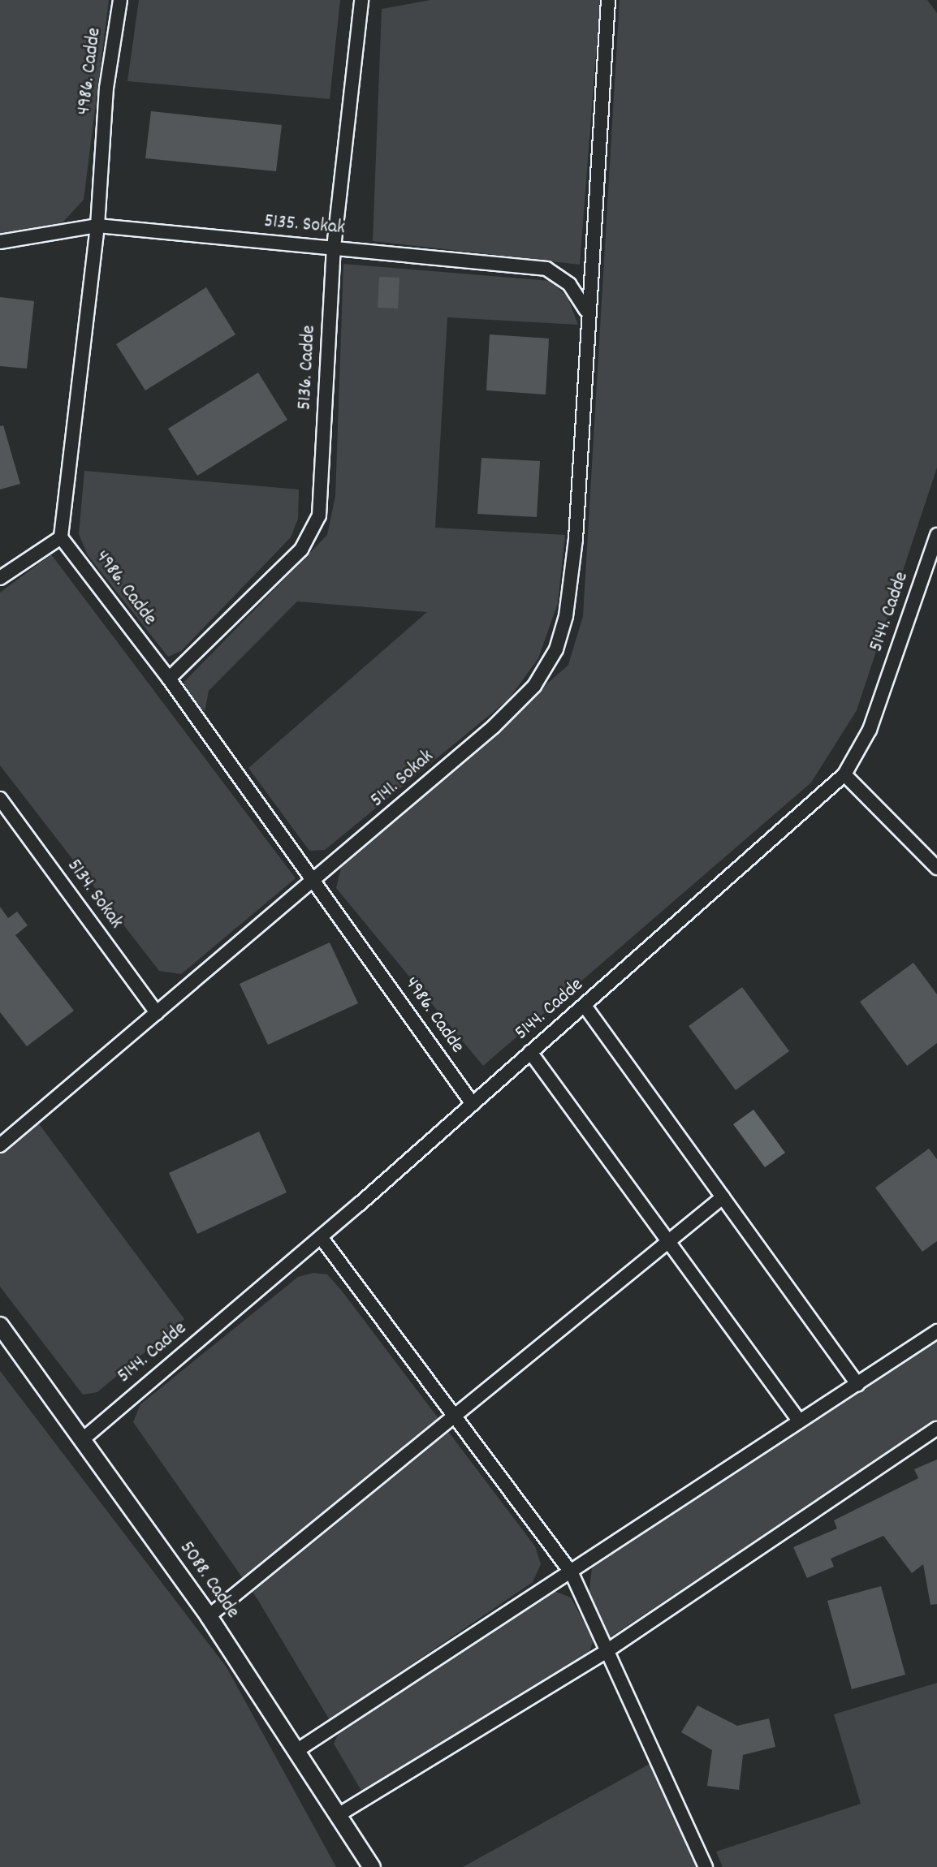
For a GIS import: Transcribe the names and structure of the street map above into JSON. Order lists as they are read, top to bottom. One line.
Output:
{"streets":{"street":["4986. Cadde","5135. Sokak","5136. Cadde","5144. Cadde","5141. Sokak","5134. Sokak","5088. Cadde"]},"crossings":[["4986. Cadde","5135. Sokak"],["4986. Cadde","5136. Cadde"],["4986. Cadde","5144. Cadde"],["4986. Cadde","5141. Sokak"],["5135. Sokak","5136. Cadde"],["5135. Sokak","5141. Sokak"],["5144. Cadde","5088. Cadde"],["5141. Sokak","5134. Sokak"]]}
